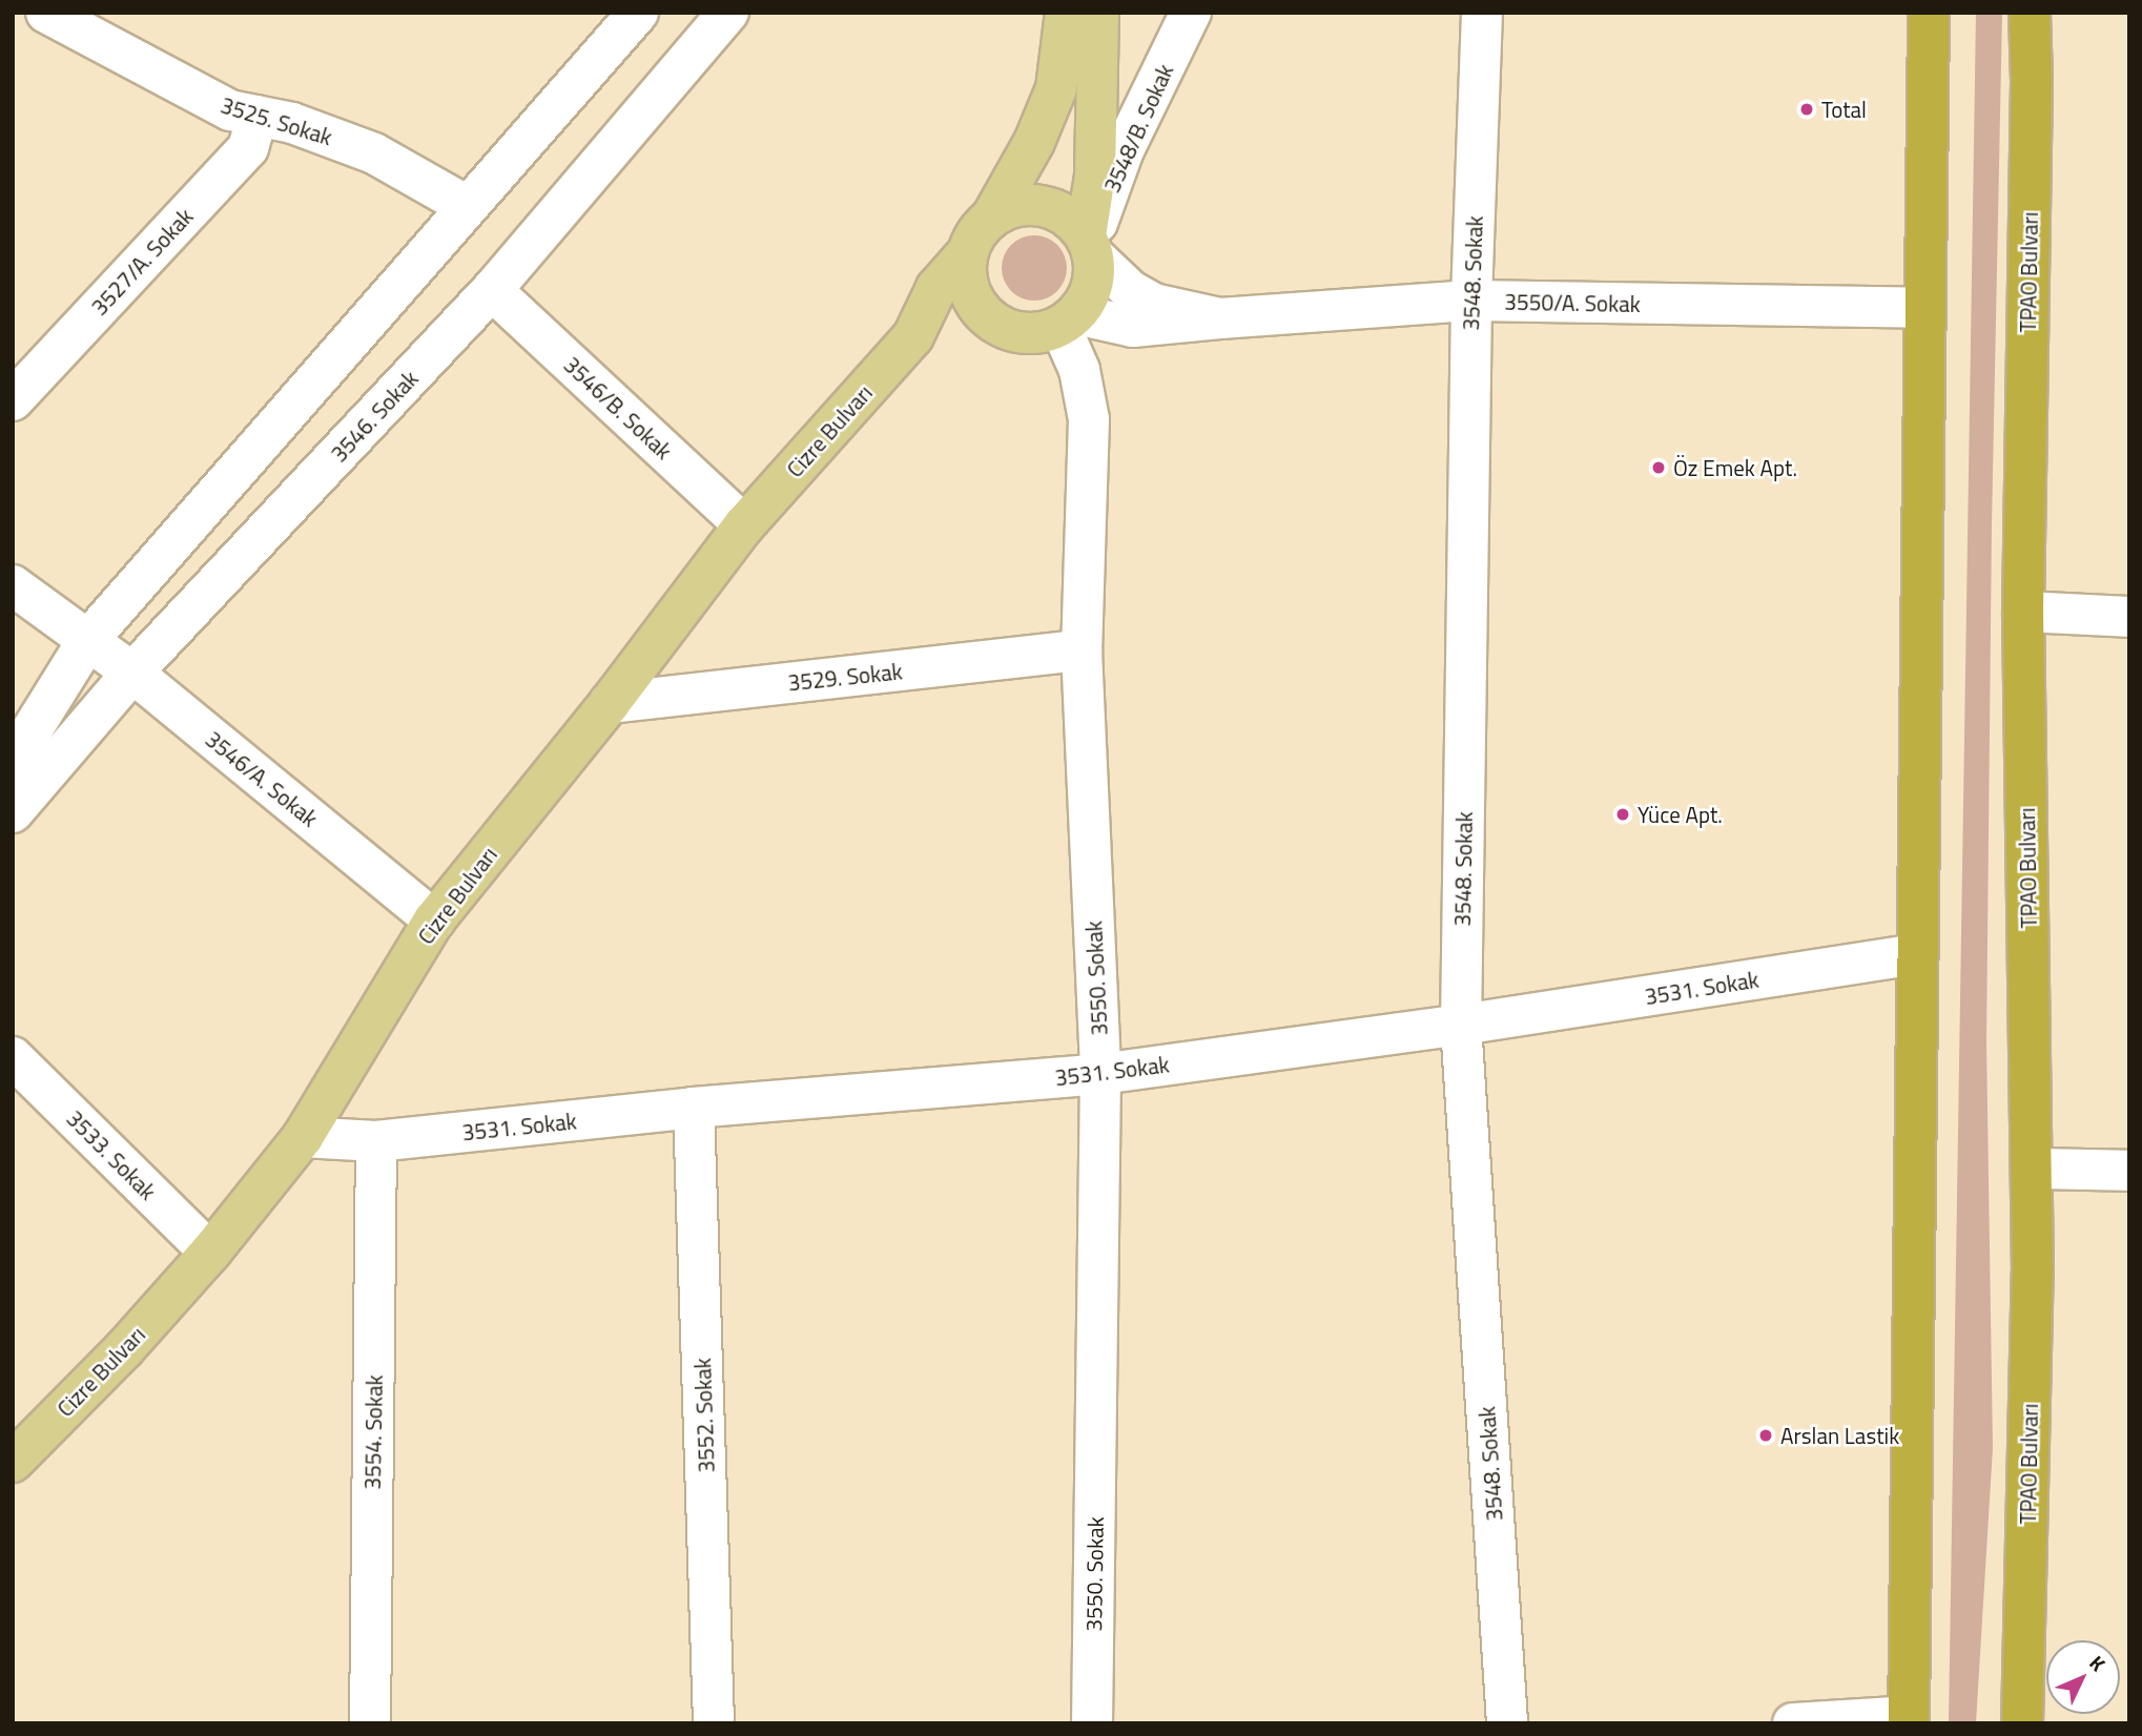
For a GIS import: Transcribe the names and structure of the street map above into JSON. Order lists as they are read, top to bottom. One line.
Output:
{"streets":{"highway":["TPAO Bulvarı"],"main road":["Cizre Bulvarı"],"street":["3525. Sokak","3548/B. Sokak","3527/A. Sokak","3548. Sokak","3550/A. Sokak","3546/B. Sokak","3546. Sokak","3529. Sokak","3546/A. Sokak","3550. Sokak","3531. Sokak","3533. Sokak","3552. Sokak","3554. Sokak"]},"crossings":[["3525. Sokak","3527/A. Sokak"],["3548/B. Sokak","3550/A. Sokak"],["3548/B. Sokak","3550. Sokak"],["3548. Sokak","3550/A. Sokak"],["3548. Sokak","3531. Sokak"],["3550/A. Sokak","3550. Sokak"],["3546/B. Sokak","3546. Sokak"],["3546/B. Sokak","Cizre Bulvarı"],["3546. Sokak","3546/A. Sokak"],["Cizre Bulvarı","3529. Sokak"],["Cizre Bulvarı","3546/A. Sokak"],["Cizre Bulvarı","3531. Sokak"],["Cizre Bulvarı","3533. Sokak"],["3529. Sokak","3550. Sokak"],["3550. Sokak","3531. Sokak"],["3531. Sokak","3552. Sokak"],["3531. Sokak","3554. Sokak"]],"places":["Total","Öz Emek Apt.","Yüce Apt.","Arslan Lastik"],"north":"top right"}
